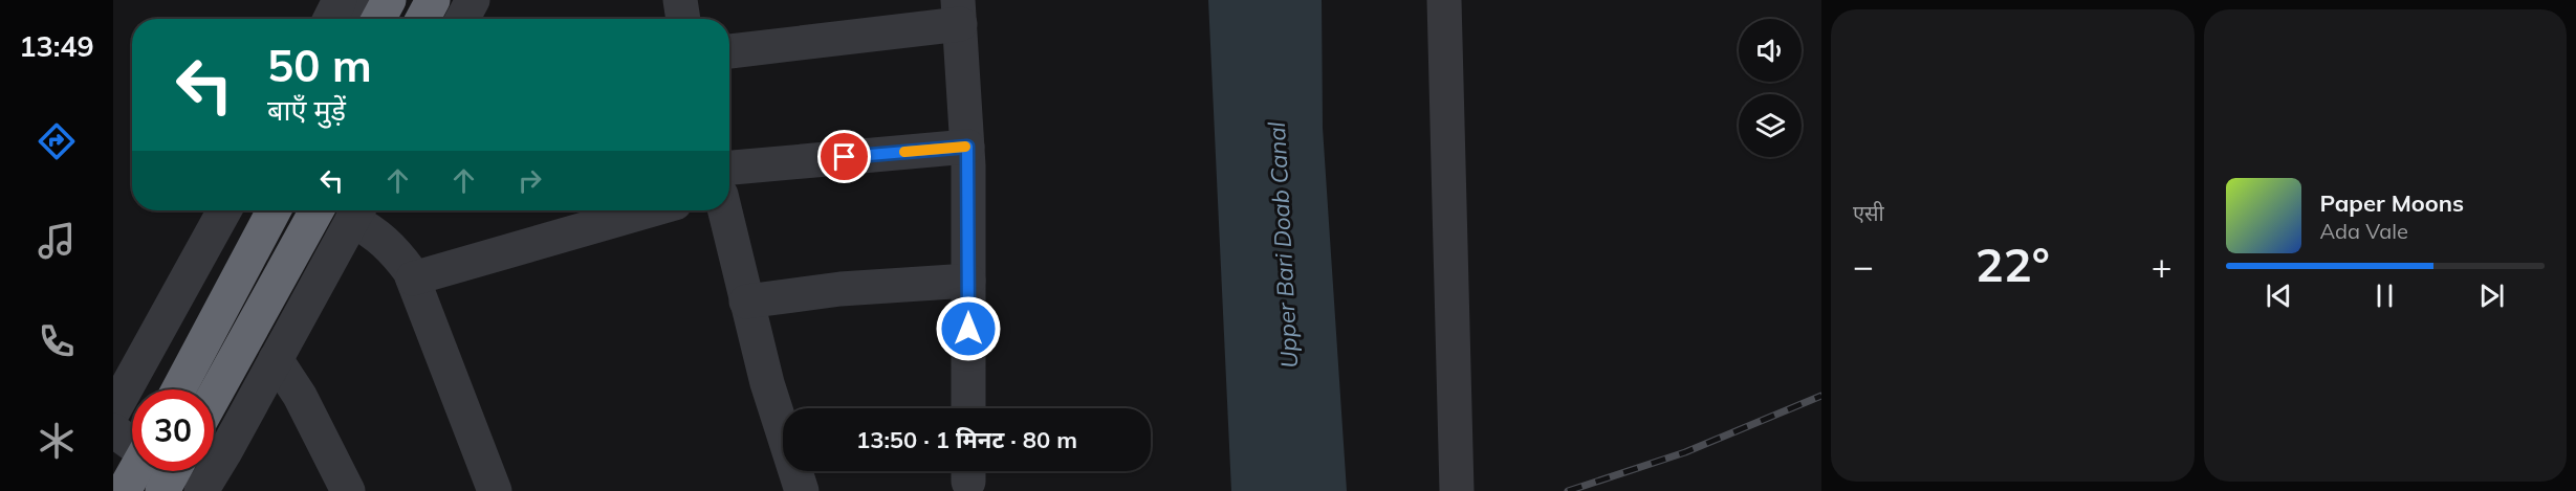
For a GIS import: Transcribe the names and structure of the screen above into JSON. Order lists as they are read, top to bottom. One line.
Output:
{"water":["Upper Bari Doab Canal"],"page":{"tabs":"13:49","tile":"एसी","turn":["50 m","बाएँ मुड़ें"],"song":["Paper Moons","Ada Vale"],"heat":["−","22°","+"],"limit":"30","trip":"13:50 · 1 मिनट · 80 m"}}
